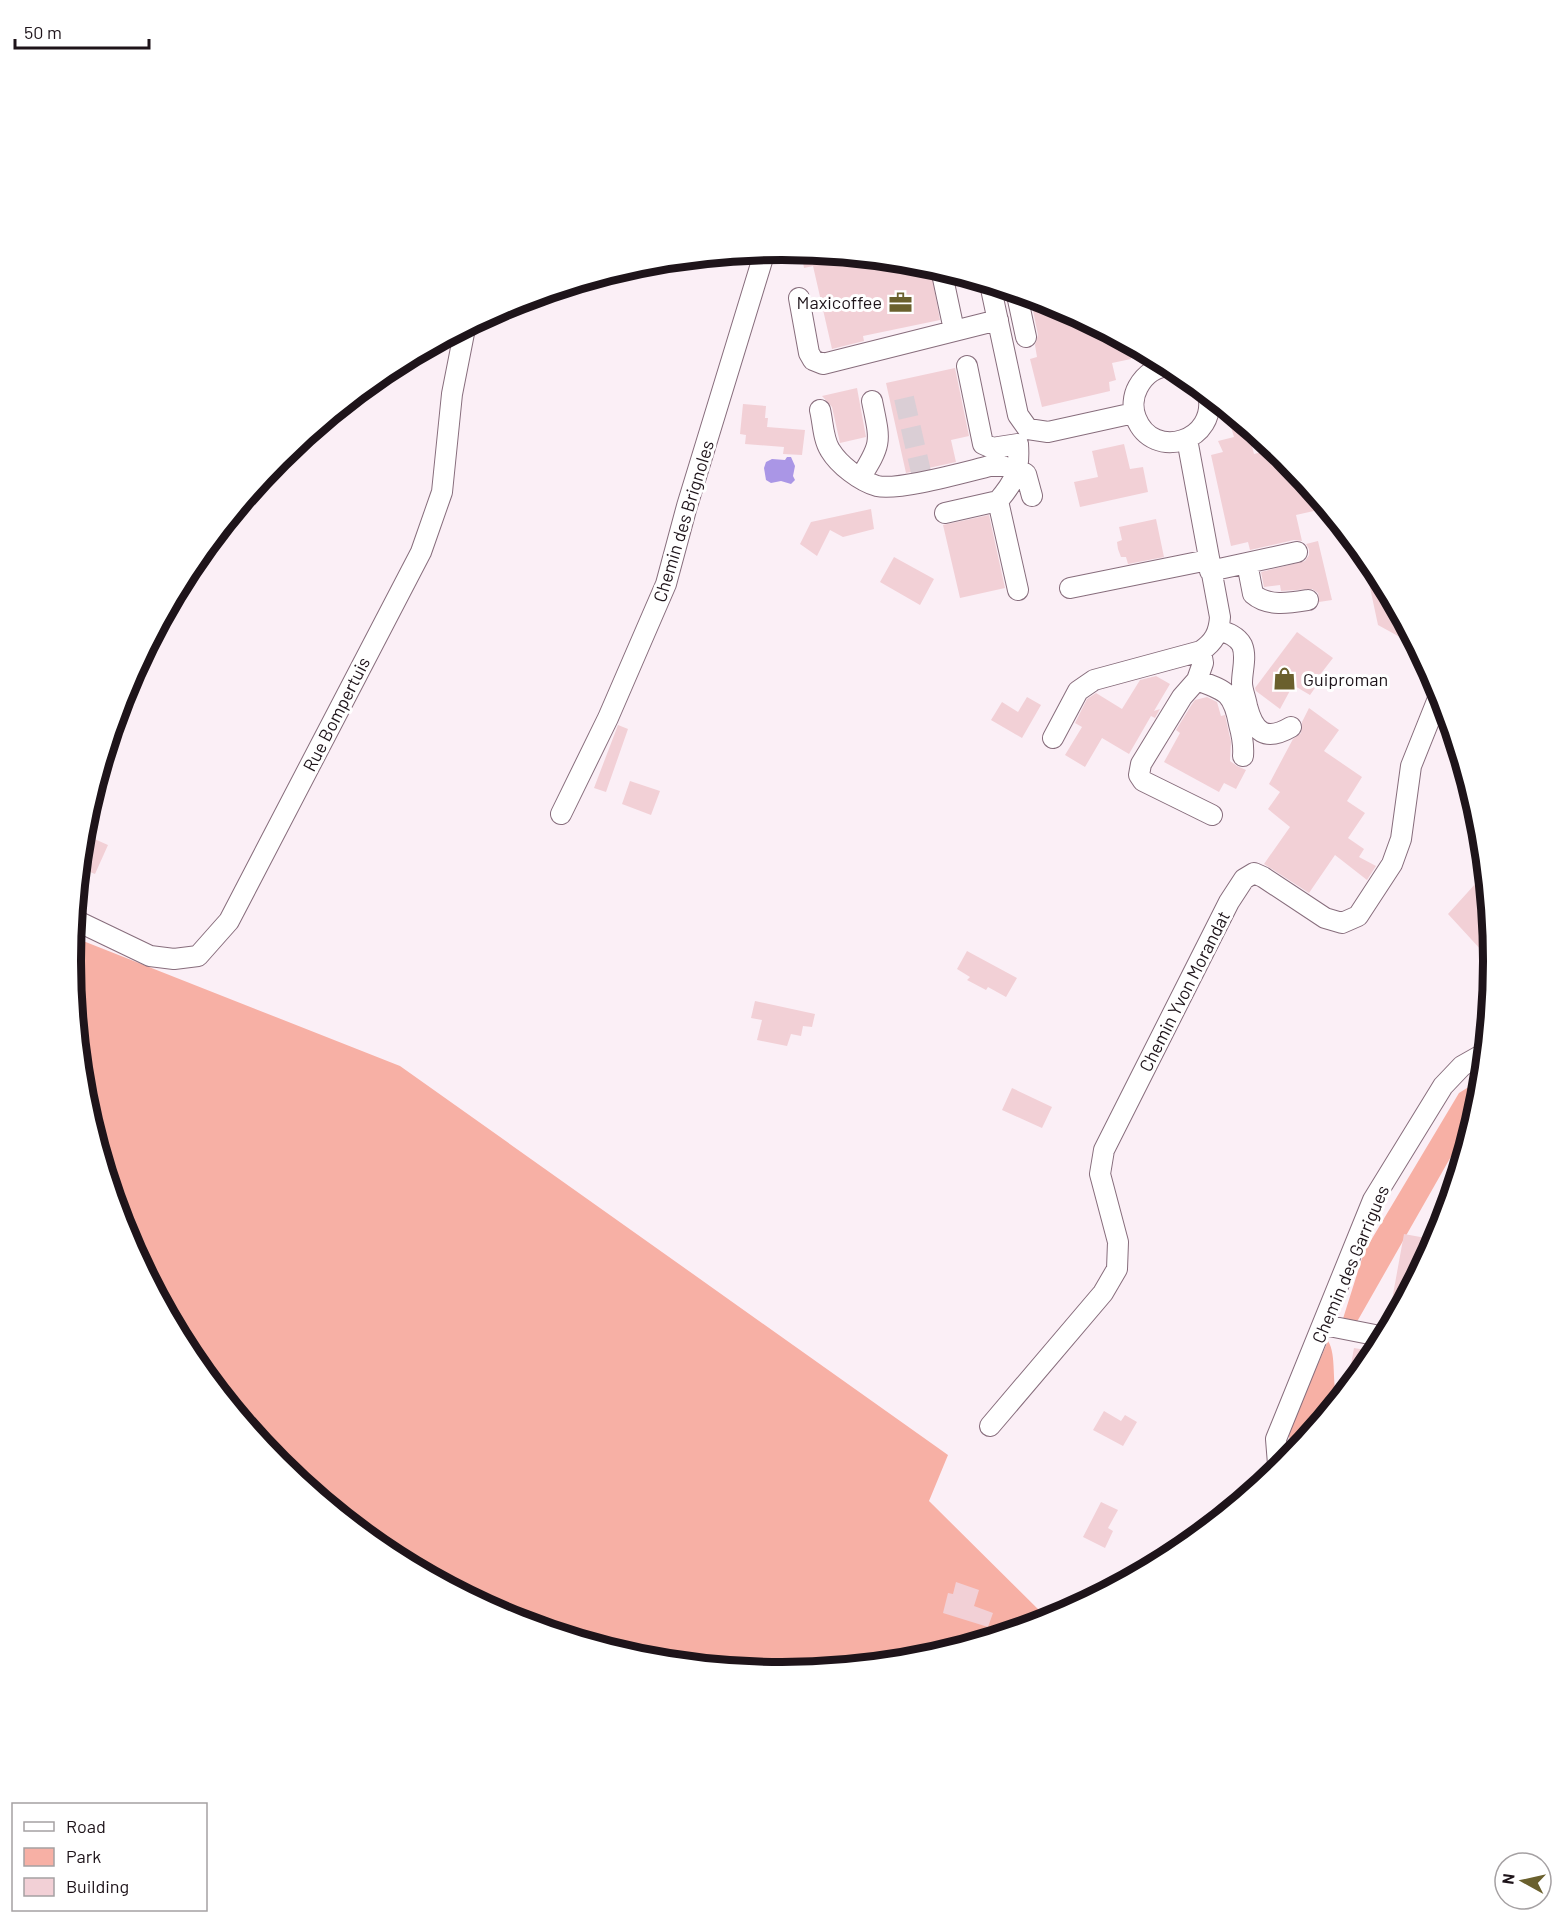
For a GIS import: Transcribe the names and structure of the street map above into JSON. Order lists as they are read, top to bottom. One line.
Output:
{"streets":{"street":["Chemin des Brignoles","Rue Bompertuis","Chemin Yvon Morandat","Chemin des Garrigues"]},"places":{"office":["Maxicoffee"],"shop":["Guiproman"]},"legend":["Road","Park","Building"],"scale_bar":"50 m","north":"left"}
